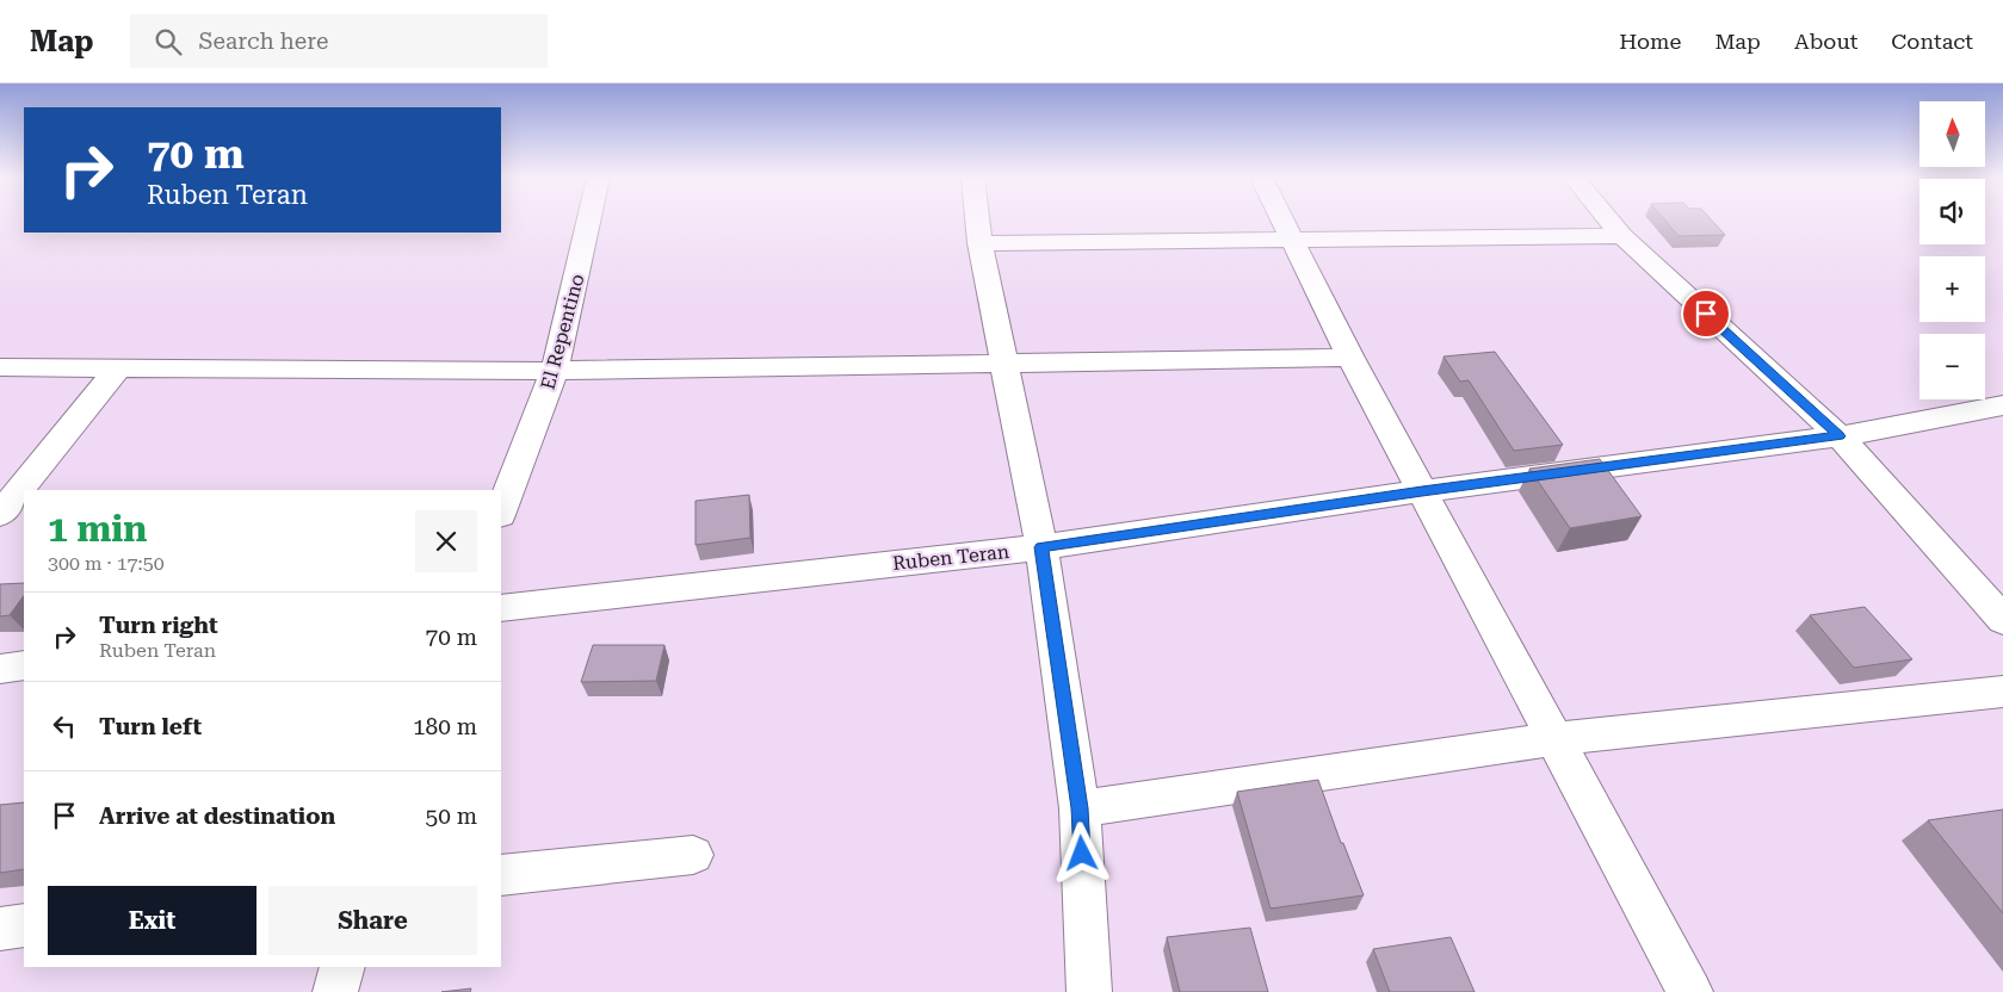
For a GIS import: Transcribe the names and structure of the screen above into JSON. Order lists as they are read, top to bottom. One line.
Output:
{"streets":{"street":["El Repentino","Ruben Teran"]},"north":"top","page":{"header":"Map","search":"Search here","nav":["Home","Map","About","Contact"],"map_buttons":["+","−"],"turn":["70 m","Ruben Teran"],"heading":["1 min","300 m · 17:50"],"list":[{"name":"Turn right","note":"Ruben Teran","value":"70 m"},{"name":"Turn left","value":"180 m"},{"name":"Arrive at destination","value":"50 m"}],"buttons":["Exit","Share"]}}
